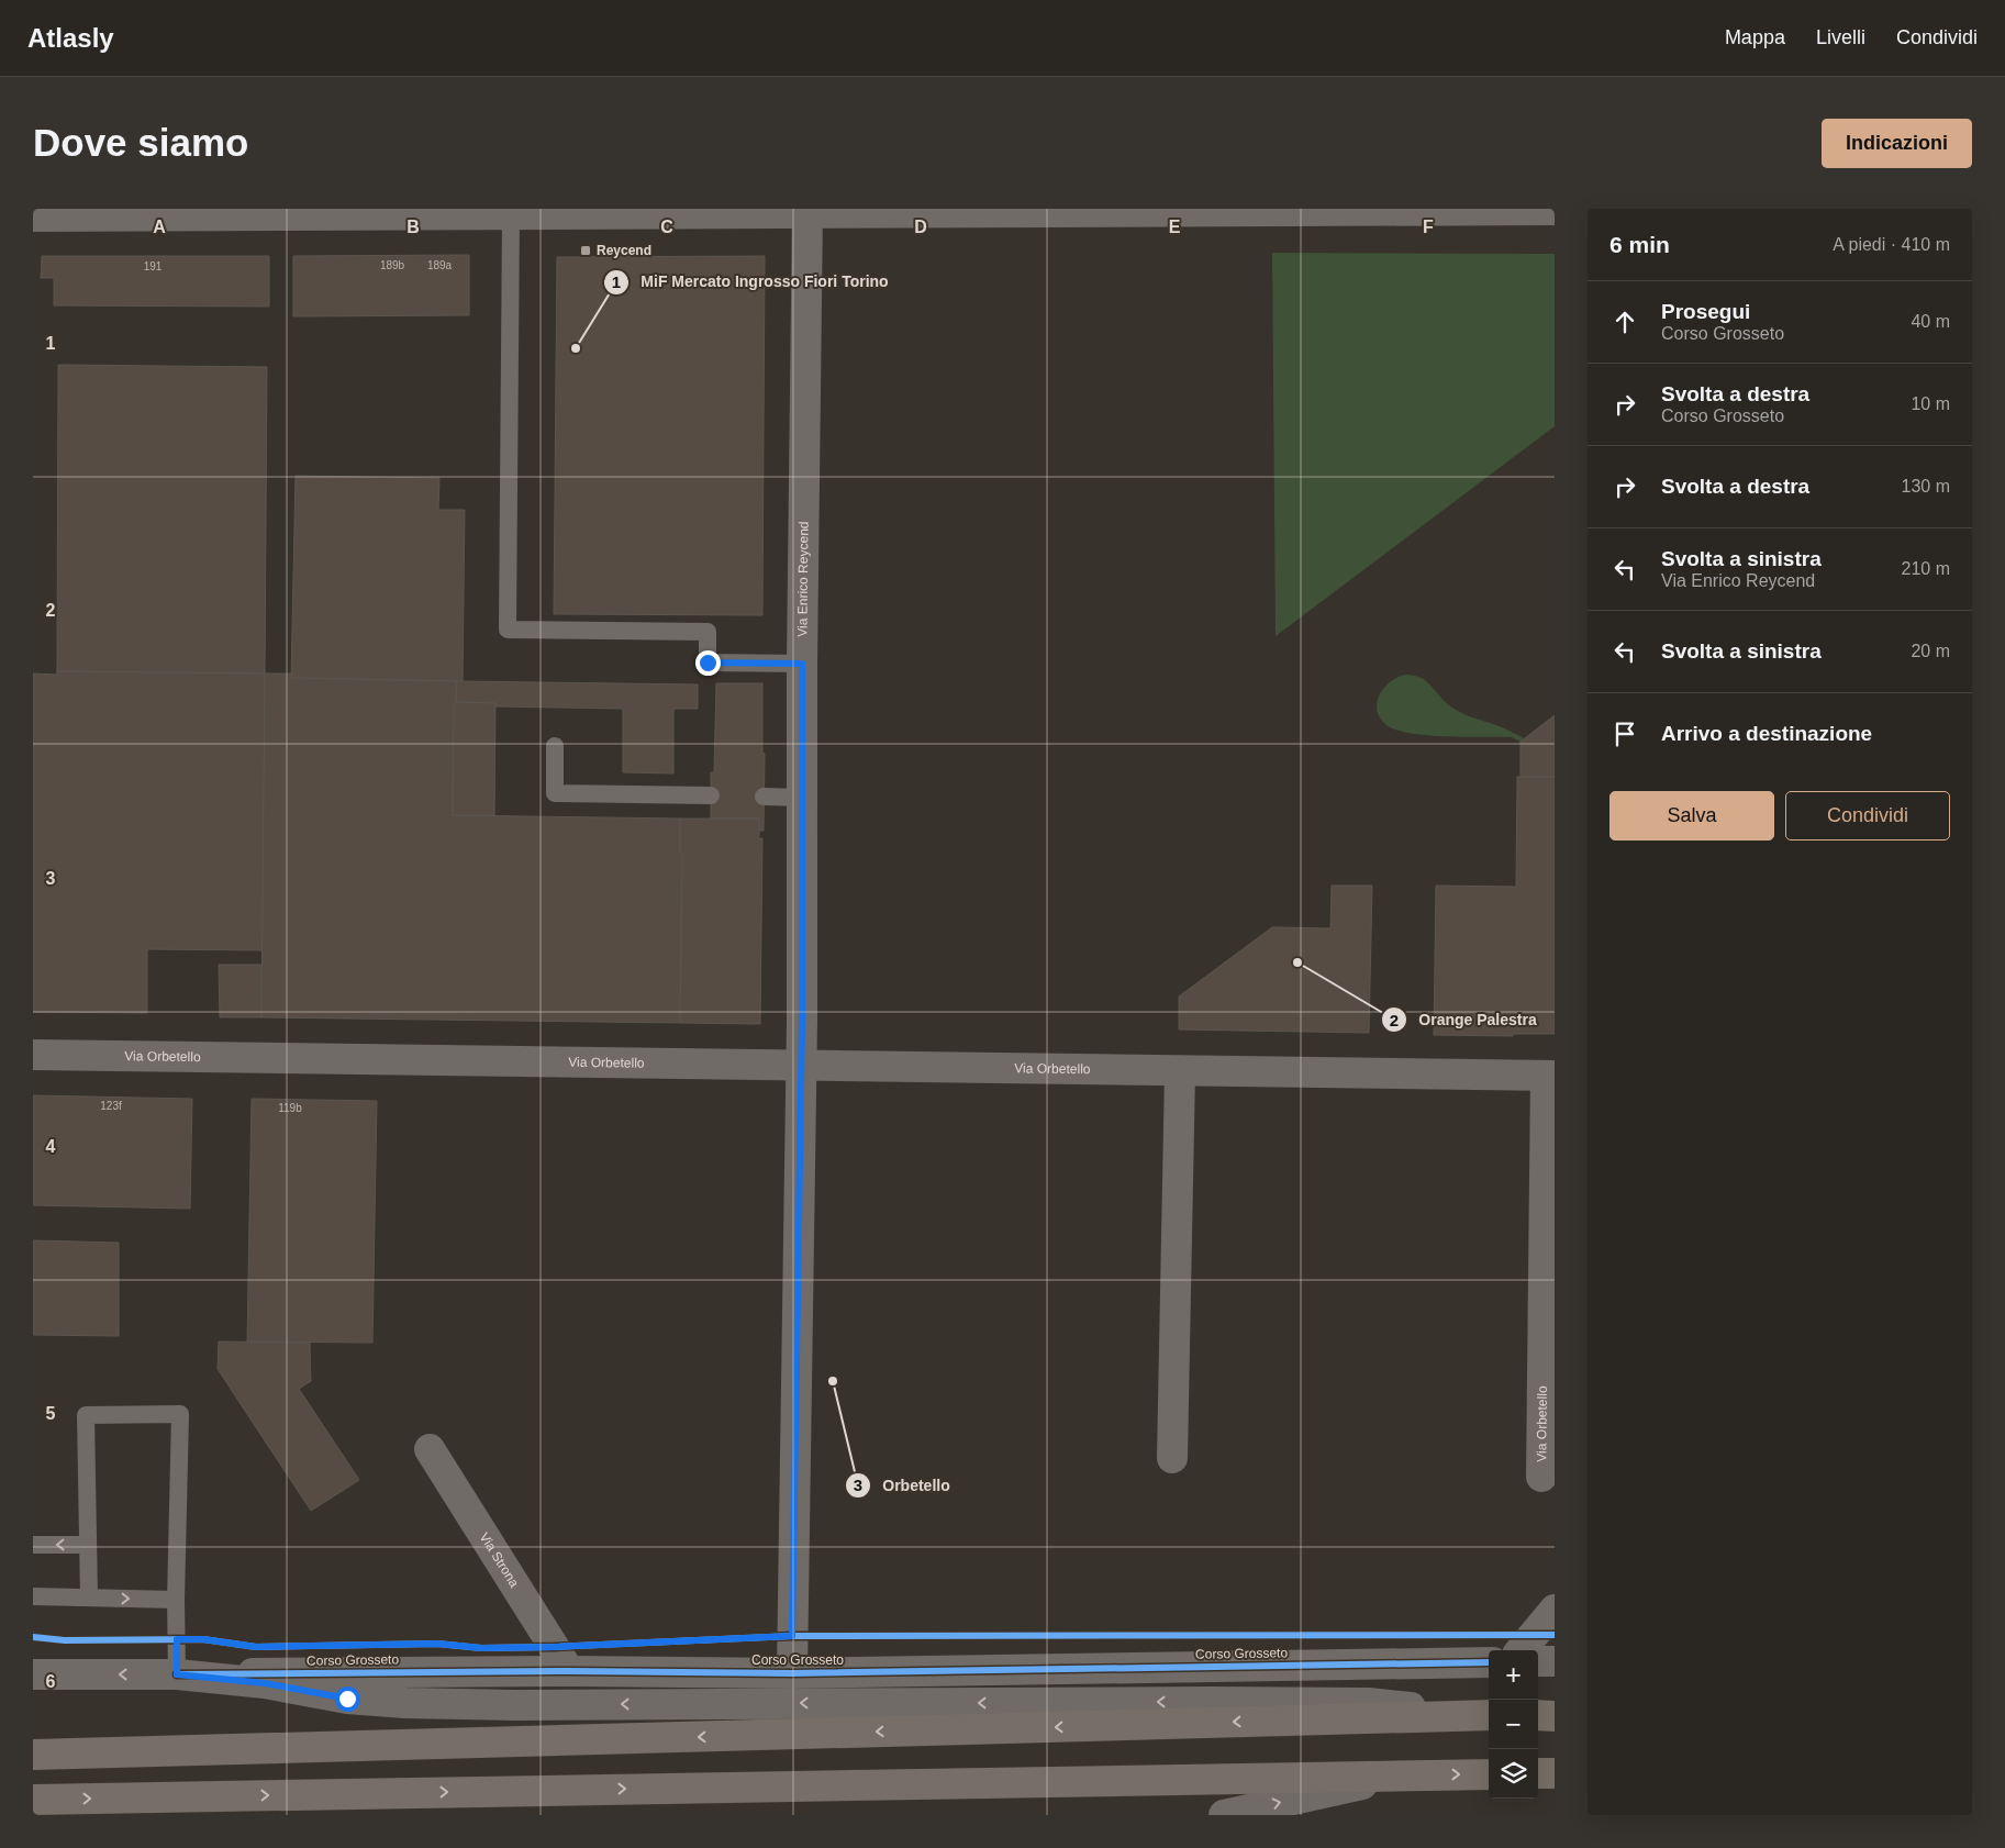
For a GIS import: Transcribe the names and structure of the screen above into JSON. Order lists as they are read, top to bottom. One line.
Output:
{"streets":{"main road":["Corso Grosseto"],"street":["Via Enrico Reycend","Via Orbetello","Via Strona"]},"crossings":[["Via Enrico Reycend","Via Orbetello"],["Via Enrico Reycend","Corso Grosseto"],["Via Strona","Corso Grosseto"]],"places":{"transit":["Reycend"],"other":["MiF Mercato Ingrosso Fiori Torino","Orange Palestra","Orbetello"]},"house_numbers":["189b","189a","191","123f","119b"],"page":{"header":"Atlasly","nav":["Mappa","Livelli","Condividi"],"buttons":["Indicazioni",["Salva","Condividi"]],"title":"Dove siamo","heading":["6 min","A piedi · 410 m"],"list":[["Prosegui","Corso Grosseto","40 m"],["Svolta a destra","Corso Grosseto","10 m"],["Svolta a destra","130 m"],["Svolta a sinistra","Via Enrico Reycend","210 m"],["Svolta a sinistra","20 m"],"Arrivo a destinazione"],"map_buttons":["+","−"]},"grid":{"columns":["A","B","C","D","E","F"],"rows":["1","2","3","4","5","6"]}}
